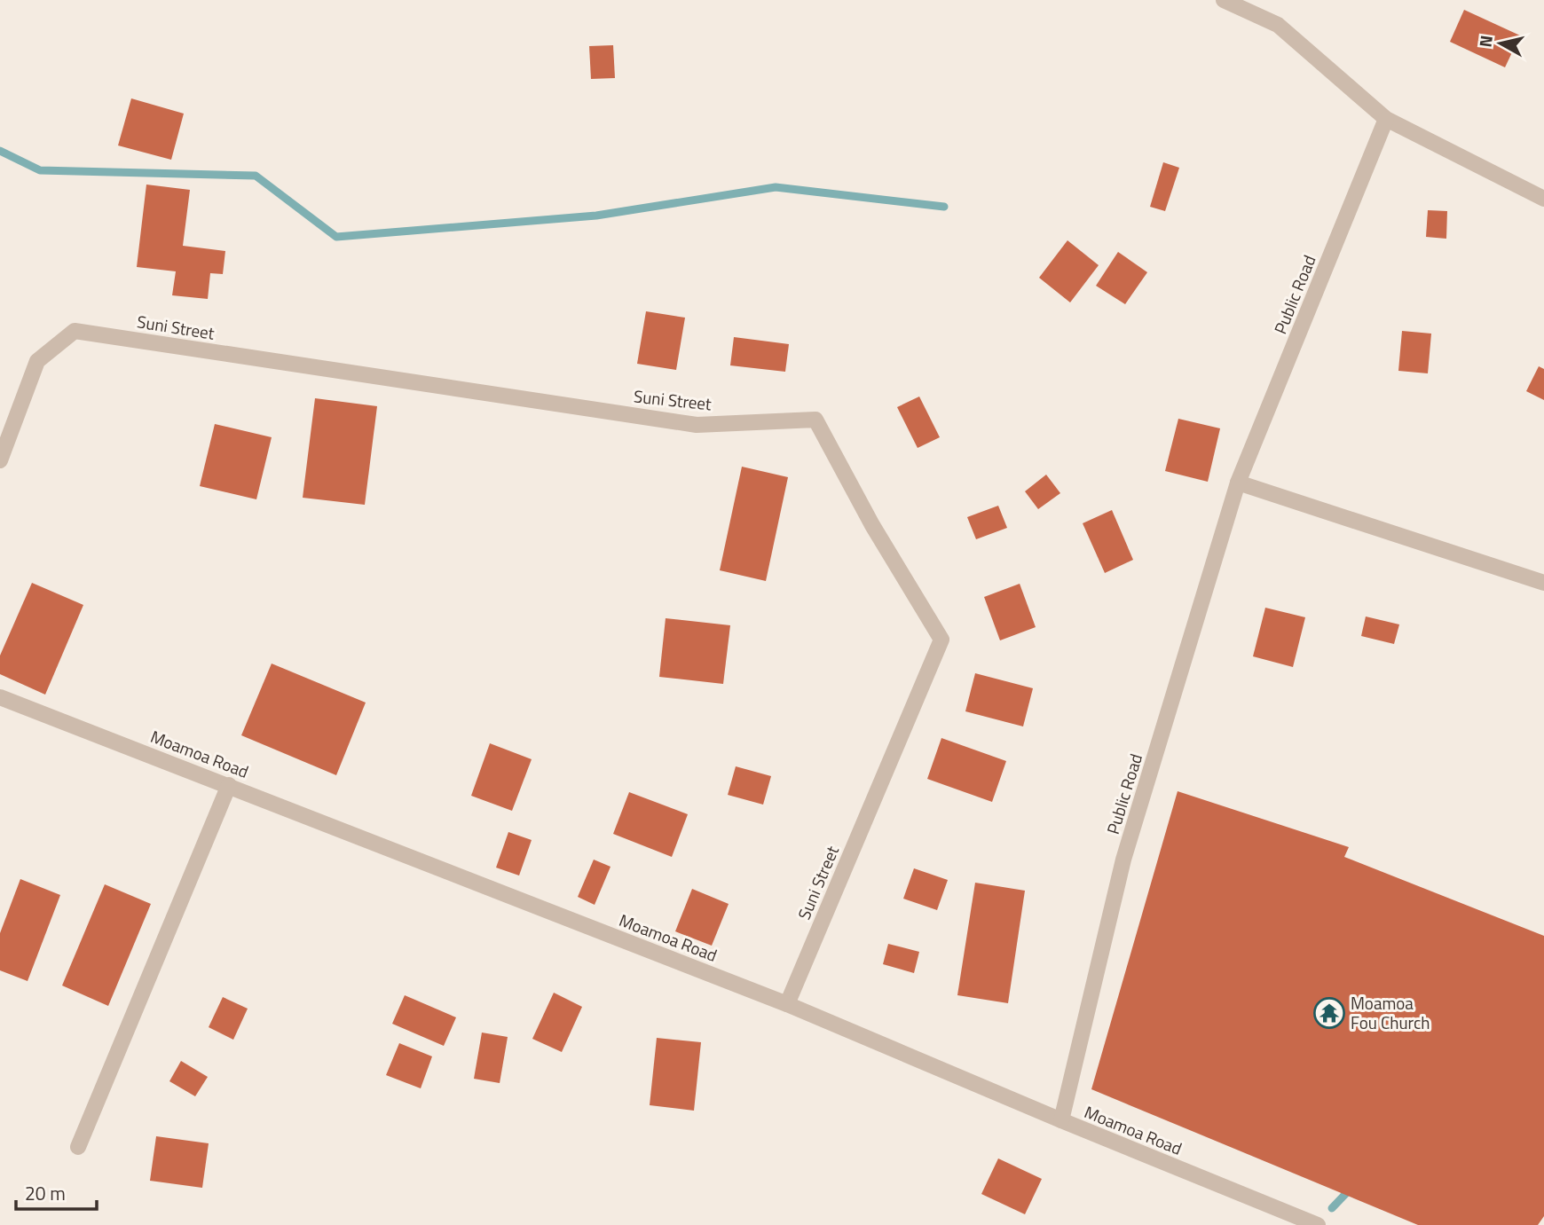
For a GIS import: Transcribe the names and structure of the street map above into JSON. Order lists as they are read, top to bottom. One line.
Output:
{"streets":{"street":["Public Road","Suni Street","Moamoa Road"]},"crossings":[["Public Road","Moamoa Road"],["Suni Street","Moamoa Road"]],"places":{"temple":["Moamoa Fou Church"]},"scale_bar":"20 m","north":"left"}
